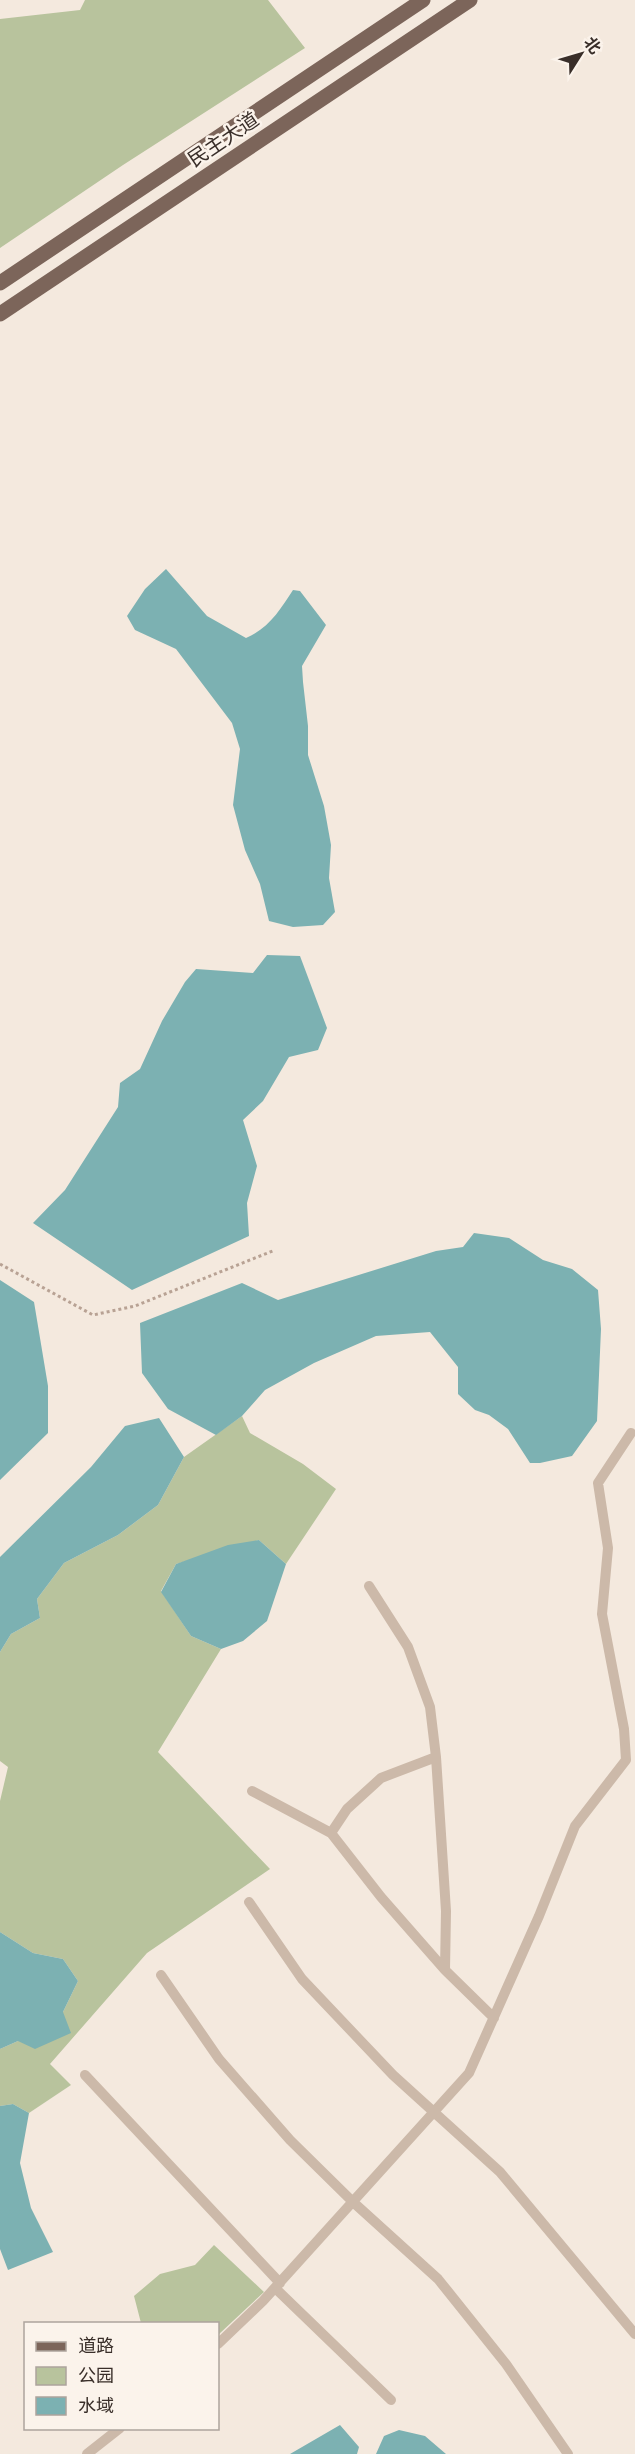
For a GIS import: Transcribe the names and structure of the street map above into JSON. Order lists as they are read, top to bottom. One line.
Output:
{"streets":{"main road":["民主大道"]},"legend":["道路","公园","水域"],"north":"top right"}
